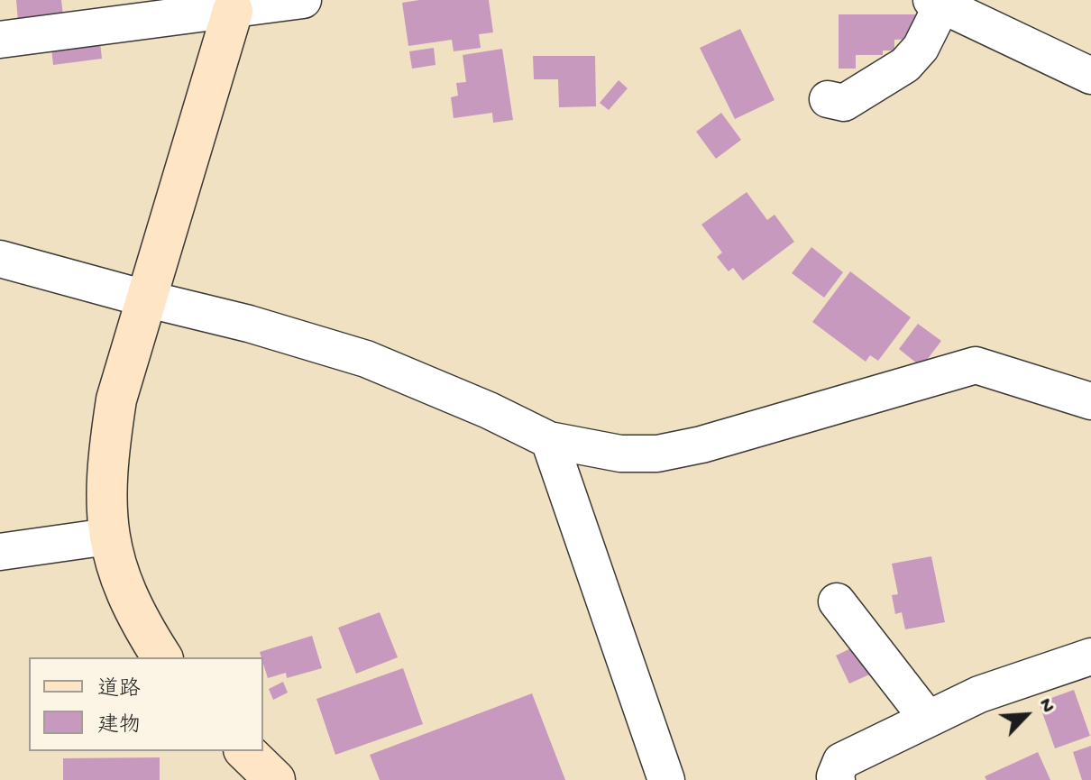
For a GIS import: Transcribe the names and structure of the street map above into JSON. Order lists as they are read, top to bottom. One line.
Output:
{"legend":["道路","建物"],"north":"top right"}
